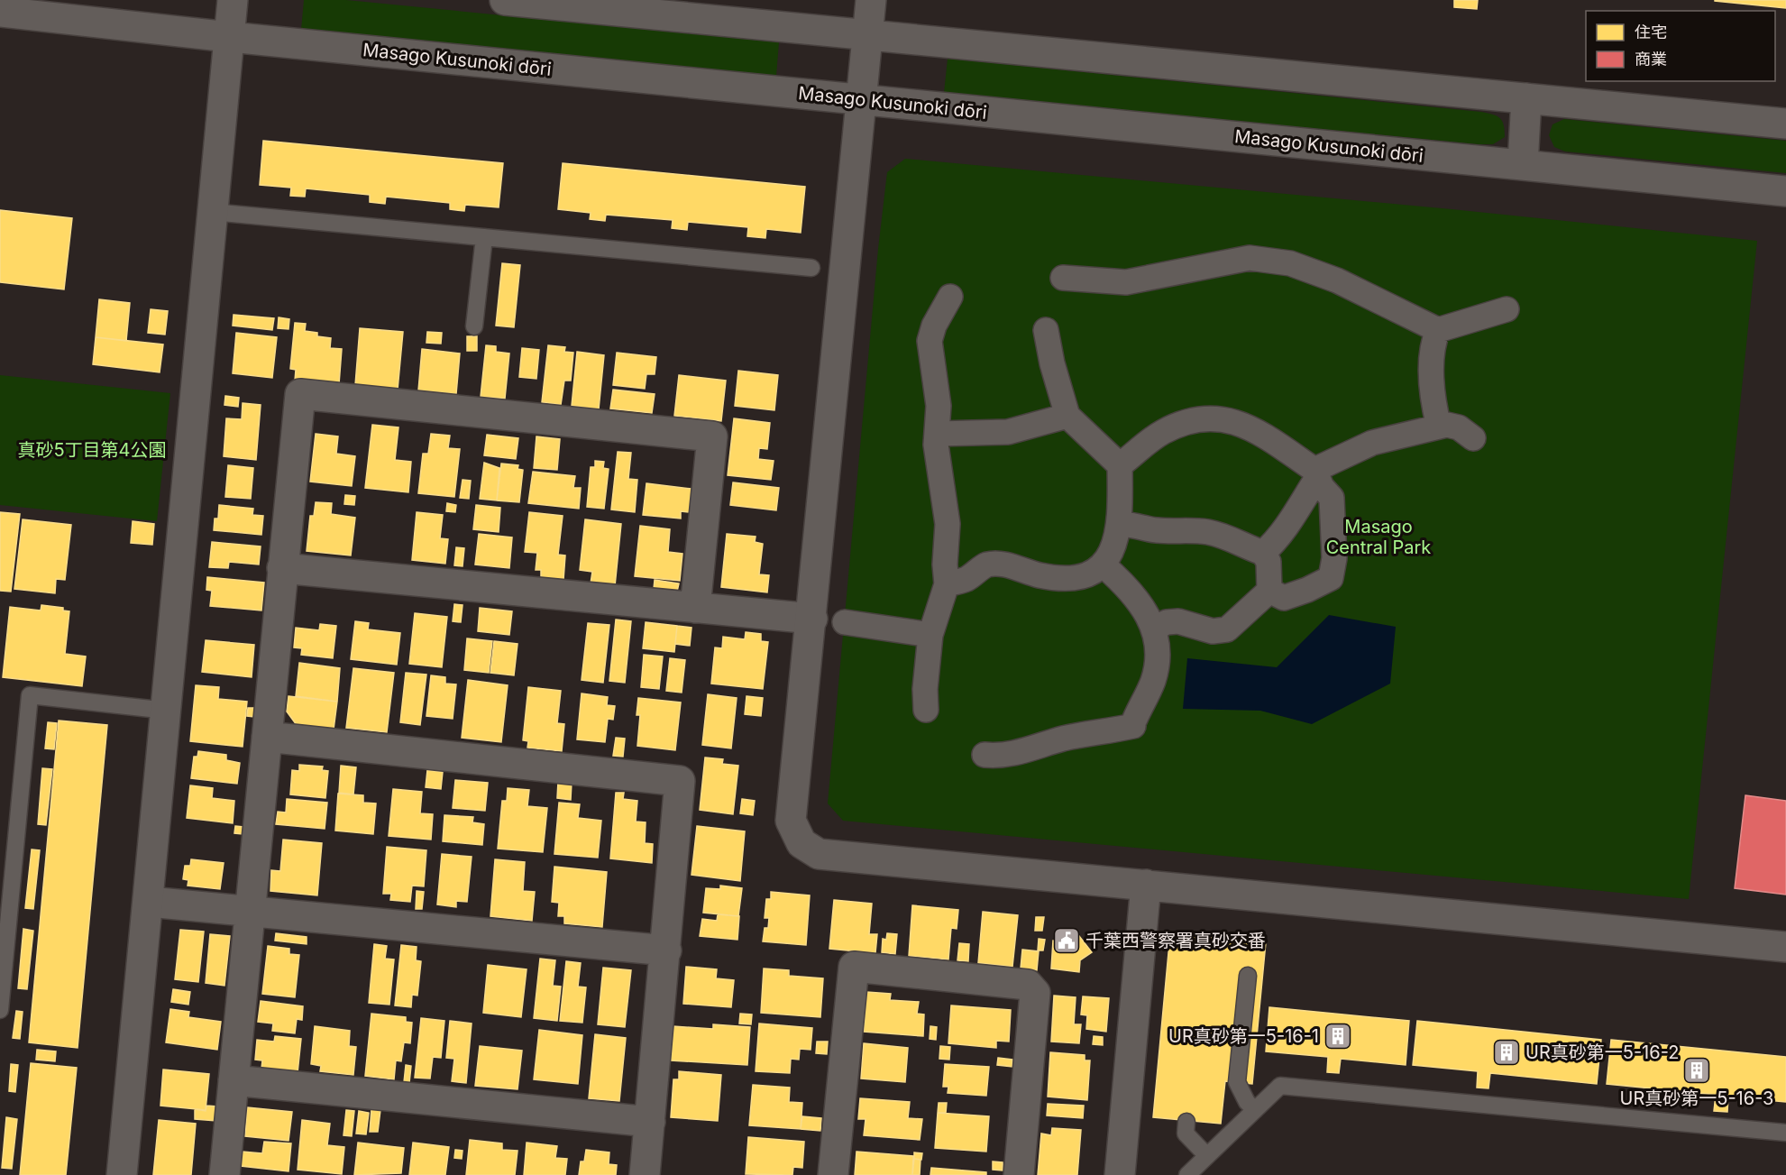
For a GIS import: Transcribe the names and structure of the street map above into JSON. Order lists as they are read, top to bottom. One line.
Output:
{"streets":{"street":["Masago Kusunoki dōri"]},"parks":["真砂5丁目第4公園","Masago Central Park"],"places":{"public building":["千葉西警察署真砂交番"],"building":["UR真砂第一5-16-1","UR真砂第一5-16-2","UR真砂第一5-16-3"]},"legend":["住宅","商業"]}
